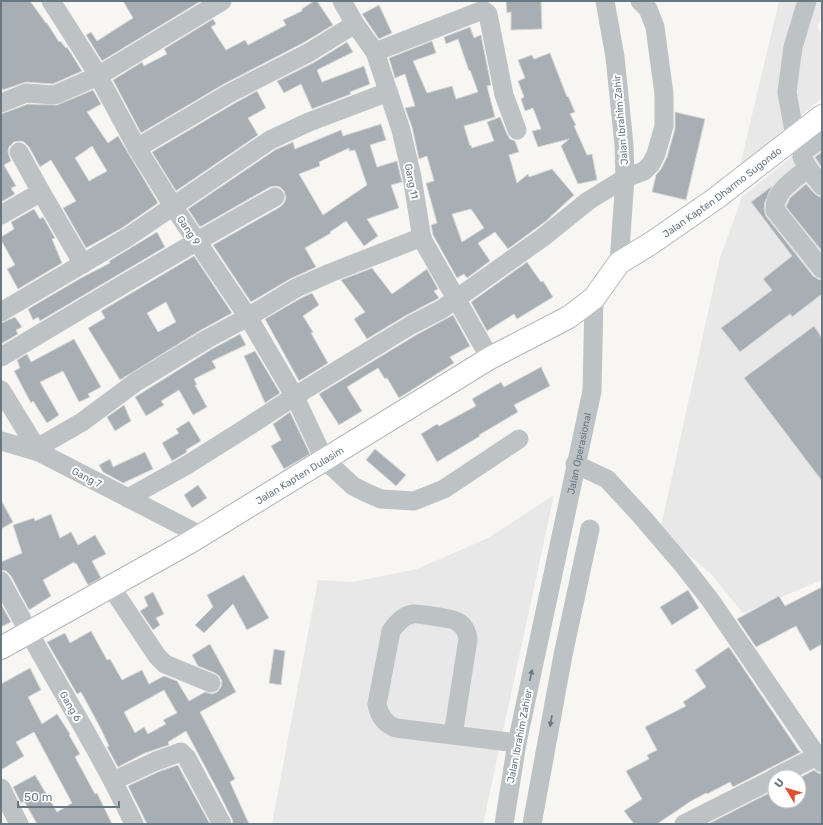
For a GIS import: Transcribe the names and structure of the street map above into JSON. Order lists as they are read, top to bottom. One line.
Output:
{"streets":{"main road":["Jalan Kapten Dharmo Sugondo","Jalan Kapten Dulasim"],"street":["Jalan Ibrahim Zahir","Gang 11","Gang 9","Jalan Operasional","Gang 7","Gang 6","Jalan Ibrahim Zahier"]},"crossings":[["Jalan Ibrahim Zahir","Jalan Kapten Dharmo Sugondo"],["Gang 11","Jalan Kapten Dulasim"],["Gang 9","Jalan Kapten Dulasim"],["Jalan Operasional","Jalan Kapten Dulasim"],["Jalan Operasional","Jalan Ibrahim Zahier"],["Jalan Kapten Dulasim","Gang 7"],["Jalan Kapten Dulasim","Gang 6"]],"scale_bar":"50 m","north":"top left"}
